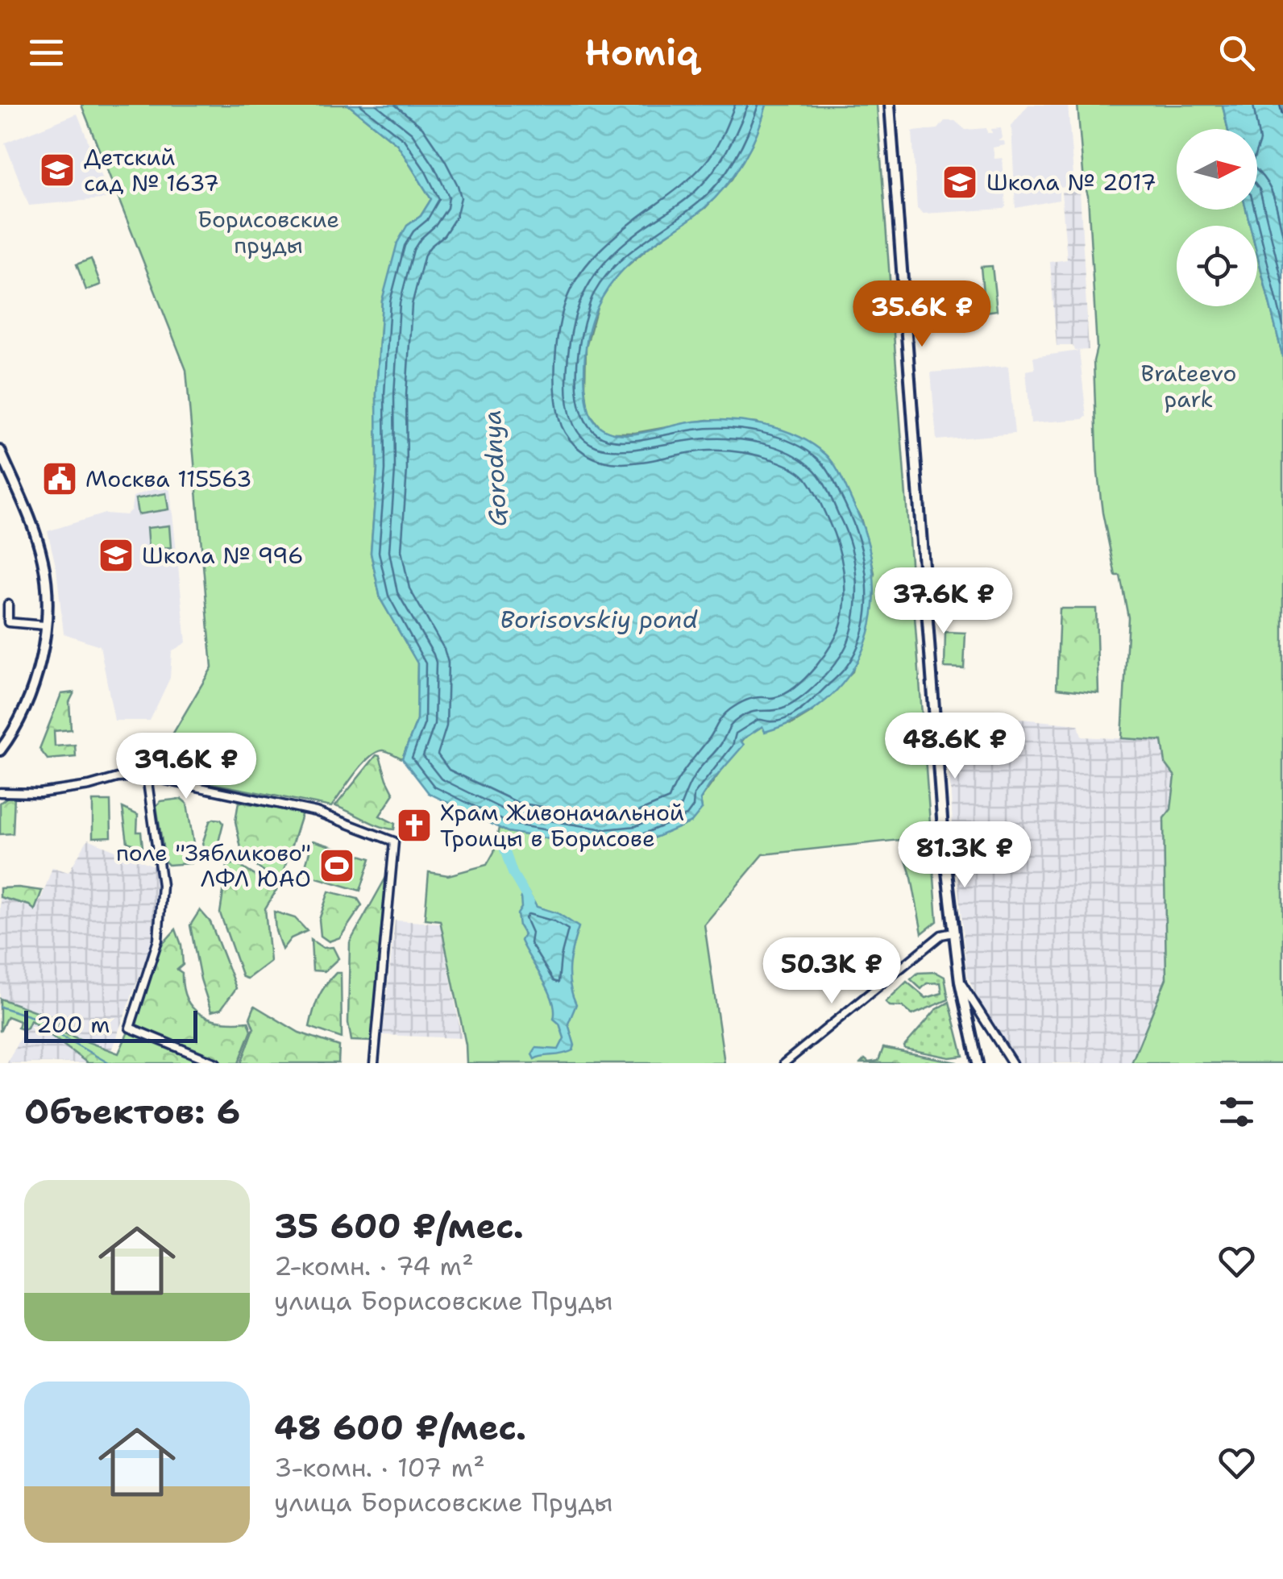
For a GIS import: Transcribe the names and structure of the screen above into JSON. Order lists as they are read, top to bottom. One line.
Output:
{"water":["Gorodnya","Borisovskiy pond"],"parks":["Борисовские пруды","Brateevo park"],"places":{"school or university":["Детский сад № 1637","Школа № 2017","Школа № 996"],"public building":["Москва 115563"],"church":["Храм Живоначальной Троицы в Борисове"],"sports":["поле \"Зябликово\" ЛФЛ ЮАО"]},"scale_bar":"200 m","north":"right","page":{"header":"Homiq","price":["35.6K ₽","37.6K ₽","48.6K ₽","39.6K ₽","81.3K ₽","50.3K ₽"],"scale":"200 m","heading":"Объектов: 6","list":[{"name":"35 600 ₽/мес.","note":"2-комн. · 74 m² · улица Борисовские Пруды"},{"name":"48 600 ₽/мес.","note":"3-комн. · 107 m² · улица Борисовские Пруды"}]}}
